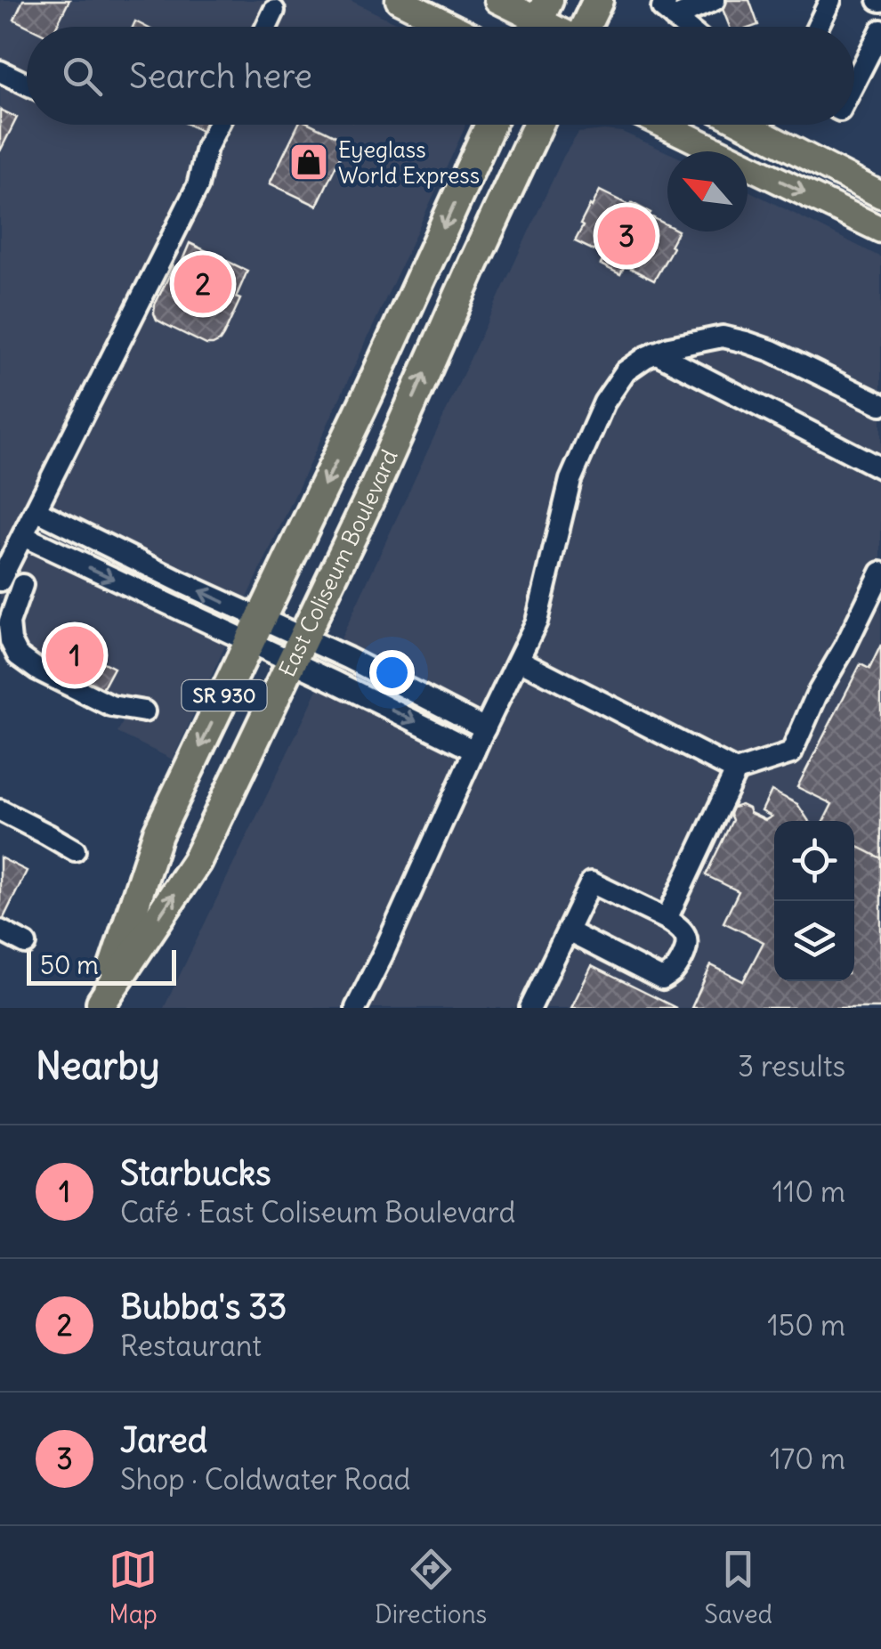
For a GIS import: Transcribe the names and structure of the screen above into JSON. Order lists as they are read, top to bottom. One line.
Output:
{"streets":{"highway":["East Coliseum Boulevard","SR 930"]},"places":{"shop":["Eyeglass World Express"]},"scale_bar":"50 m","north":"top left","page":{"search":"Search here","pins":["3","2","1"],"scale":"50 m","heading":["Nearby","3 results"],"list":[{"mark":"1","name":"Starbucks","note":"Café · East Coliseum Boulevard","value":"110 m"},{"mark":"2","name":"Bubba's 33","note":"Restaurant","value":"150 m"},{"mark":"3","name":"Jared","note":"Shop · Coldwater Road","value":"170 m"}],"nav":["Map","Directions","Saved"]}}
